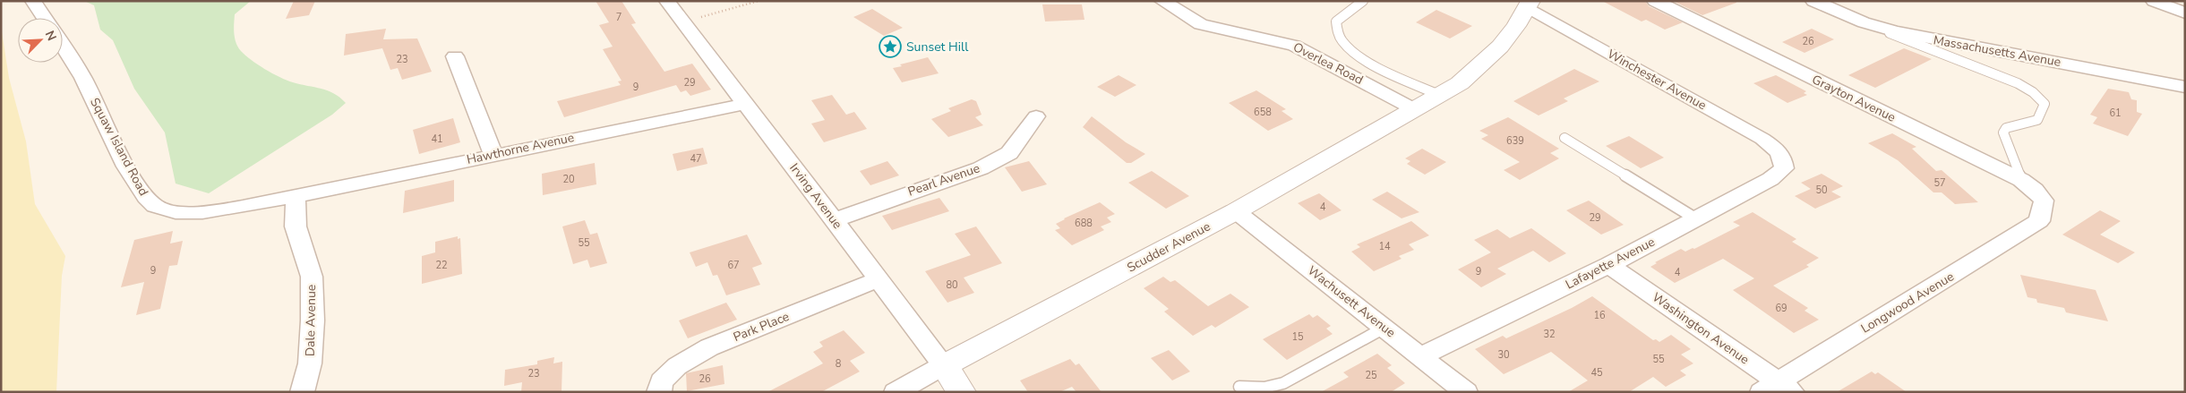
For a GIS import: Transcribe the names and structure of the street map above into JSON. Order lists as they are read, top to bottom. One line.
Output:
{"streets":{"street":["Massachusetts Avenue","Overlea Road","Winchester Avenue","Grayton Avenue","Squaw Island Road","Hawthorne Avenue","Pearl Avenue","Irving Avenue","Scudder Avenue","Lafayette Avenue","Wachusett Avenue","Longwood Avenue","Dale Avenue","Park Place","Washington Avenue"]},"crossings":[["Overlea Road","Scudder Avenue"],["Winchester Avenue","Scudder Avenue"],["Winchester Avenue","Lafayette Avenue"],["Grayton Avenue","Longwood Avenue"],["Squaw Island Road","Hawthorne Avenue"],["Squaw Island Road","Dale Avenue"],["Hawthorne Avenue","Irving Avenue"],["Hawthorne Avenue","Dale Avenue"],["Pearl Avenue","Irving Avenue"],["Irving Avenue","Scudder Avenue"],["Irving Avenue","Park Place"],["Scudder Avenue","Wachusett Avenue"],["Lafayette Avenue","Wachusett Avenue"],["Lafayette Avenue","Washington Avenue"],["Longwood Avenue","Washington Avenue"]],"places":{"place":["Sunset Hill"]},"house_numbers":["7","26","23","29","9","658","61","41","639","47","20","57","50","4","29","688","55","14","22","67","9","9","4","80","69","16","32","15","30","55","8","45","23","25","26"],"north":"top right"}
